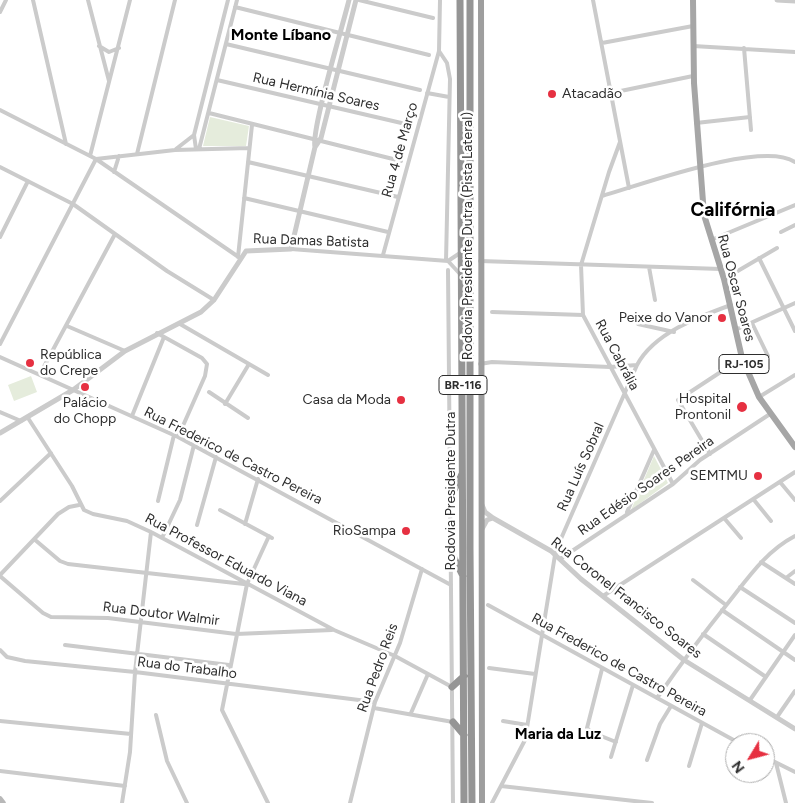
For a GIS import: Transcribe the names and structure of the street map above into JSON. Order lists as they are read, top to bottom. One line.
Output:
{"streets":{"highway":["Rodovia Presidente Dutra (Pista Lateral)","BR-116","Rodovia Presidente Dutra"],"main road":["Rua Oscar Soares","RJ-105"],"street":["Rua Hermínia Soares","Rua 4 de Março","Rua Damas Batista","Rua Cabrália","Rua Frederico de Castro Pereira","Rua Luís Sobral","Rua Edésio Soares Pereira","Rua Professor Eduardo Viana","Rua Coronel Francisco Soares","Rua Doutor Walmir","Rua do Trabalho","Rua Pedro Reis"]},"crossings":[["Rua 4 de Março","Rua Damas Batista"],["Rodovia Presidente Dutra (Pista Lateral)","Rua Coronel Francisco Soares"],["Rua Damas Batista","Rua Frederico de Castro Pereira"],["Rua Oscar Soares","Rua Luís Sobral"],["Rua Oscar Soares","Rua Edésio Soares Pereira"],["Rua Cabrália","Rua Luís Sobral"],["Rua Cabrália","Rua Edésio Soares Pereira"],["Rua Frederico de Castro Pereira","Rua Luís Sobral"],["Rua Frederico de Castro Pereira","Rua Pedro Reis"],["Rua Luís Sobral","Rua Edésio Soares Pereira"],["Rua Luís Sobral","Rua Coronel Francisco Soares"],["Rua Edésio Soares Pereira","Rua Coronel Francisco Soares"],["Rua Professor Eduardo Viana","Rua Doutor Walmir"],["Rua Professor Eduardo Viana","Rua Pedro Reis"],["Rua do Trabalho","Rua Pedro Reis"]],"districts":["Monte Líbano","Califórnia","Maria da Luz"],"places":["Atacadão","Peixe do Vanor","República do Crepe","Palácio do Chopp","Casa da Moda","Hospital Prontonil","SEMTMU","RioSampa"],"north":"bottom left"}
